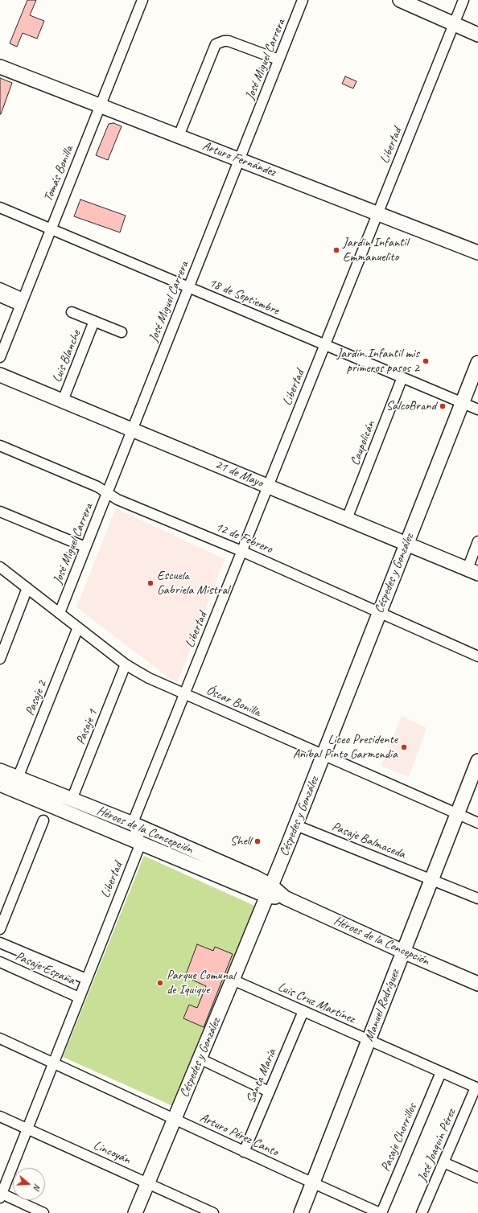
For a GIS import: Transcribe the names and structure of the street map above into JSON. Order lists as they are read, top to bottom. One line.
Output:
{"streets":{"street":["José Miguel Carrera","Libertad","Arturo Fernández","Tomás Bonilla","18 de Septiembre","Luis Blanche","Caupolicán","21 de Mayo","12 de Febrero","Céspedes y González","Pasaje 2","Óscar Bonilla","Pasaje 1","Héroes de la Concepción","Pasaje Balmaceda","Pasaje España","Luis Cruz Martínez","Manuel Rodríguez","Santa María","Arturo Pérez Canto","Pasaje Chorrillos","José Joaquín Pérez","Lincoyán"]},"crossings":[["José Miguel Carrera","Arturo Fernández"],["José Miguel Carrera","18 de Septiembre"],["José Miguel Carrera","21 de Mayo"],["José Miguel Carrera","12 de Febrero"],["José Miguel Carrera","Óscar Bonilla"],["Libertad","Arturo Fernández"],["Libertad","18 de Septiembre"],["Libertad","21 de Mayo"],["Libertad","12 de Febrero"],["Libertad","Óscar Bonilla"],["Libertad","Héroes de la Concepción"],["Libertad","Pasaje España"],["Libertad","Arturo Pérez Canto"],["Libertad","Lincoyán"],["Arturo Fernández","Tomás Bonilla"],["Tomás Bonilla","18 de Septiembre"],["18 de Septiembre","Caupolicán"],["18 de Septiembre","Céspedes y González"],["Luis Blanche","21 de Mayo"],["Caupolicán","21 de Mayo"],["21 de Mayo","Céspedes y González"],["12 de Febrero","Céspedes y González"],["Céspedes y González","Óscar Bonilla"],["Céspedes y González","Héroes de la Concepción"],["Céspedes y González","Pasaje Balmaceda"],["Céspedes y González","Luis Cruz Martínez"],["Céspedes y González","Arturo Pérez Canto"],["Céspedes y González","Lincoyán"],["Pasaje 2","Óscar Bonilla"],["Pasaje 2","Héroes de la Concepción"],["Óscar Bonilla","Pasaje 1"],["Óscar Bonilla","Manuel Rodríguez"],["Pasaje 1","Héroes de la Concepción"],["Héroes de la Concepción","Manuel Rodríguez"],["Pasaje Balmaceda","Manuel Rodríguez"],["Luis Cruz Martínez","Manuel Rodríguez"],["Luis Cruz Martínez","Santa María"],["Luis Cruz Martínez","Pasaje Chorrillos"],["Luis Cruz Martínez","José Joaquín Pérez"],["Manuel Rodríguez","Arturo Pérez Canto"],["Santa María","Arturo Pérez Canto"],["Arturo Pérez Canto","Pasaje Chorrillos"]],"places":["Jardin Infantil Emmanuelito","Jardín Infantil mis primeros pasos 2","SalcoBrand","Escuela Gabriela Mistral","Liceo Presidente Aníbal Pinto Garmendia","Shell","Parque Comunal de Iquique"],"north":"right"}
